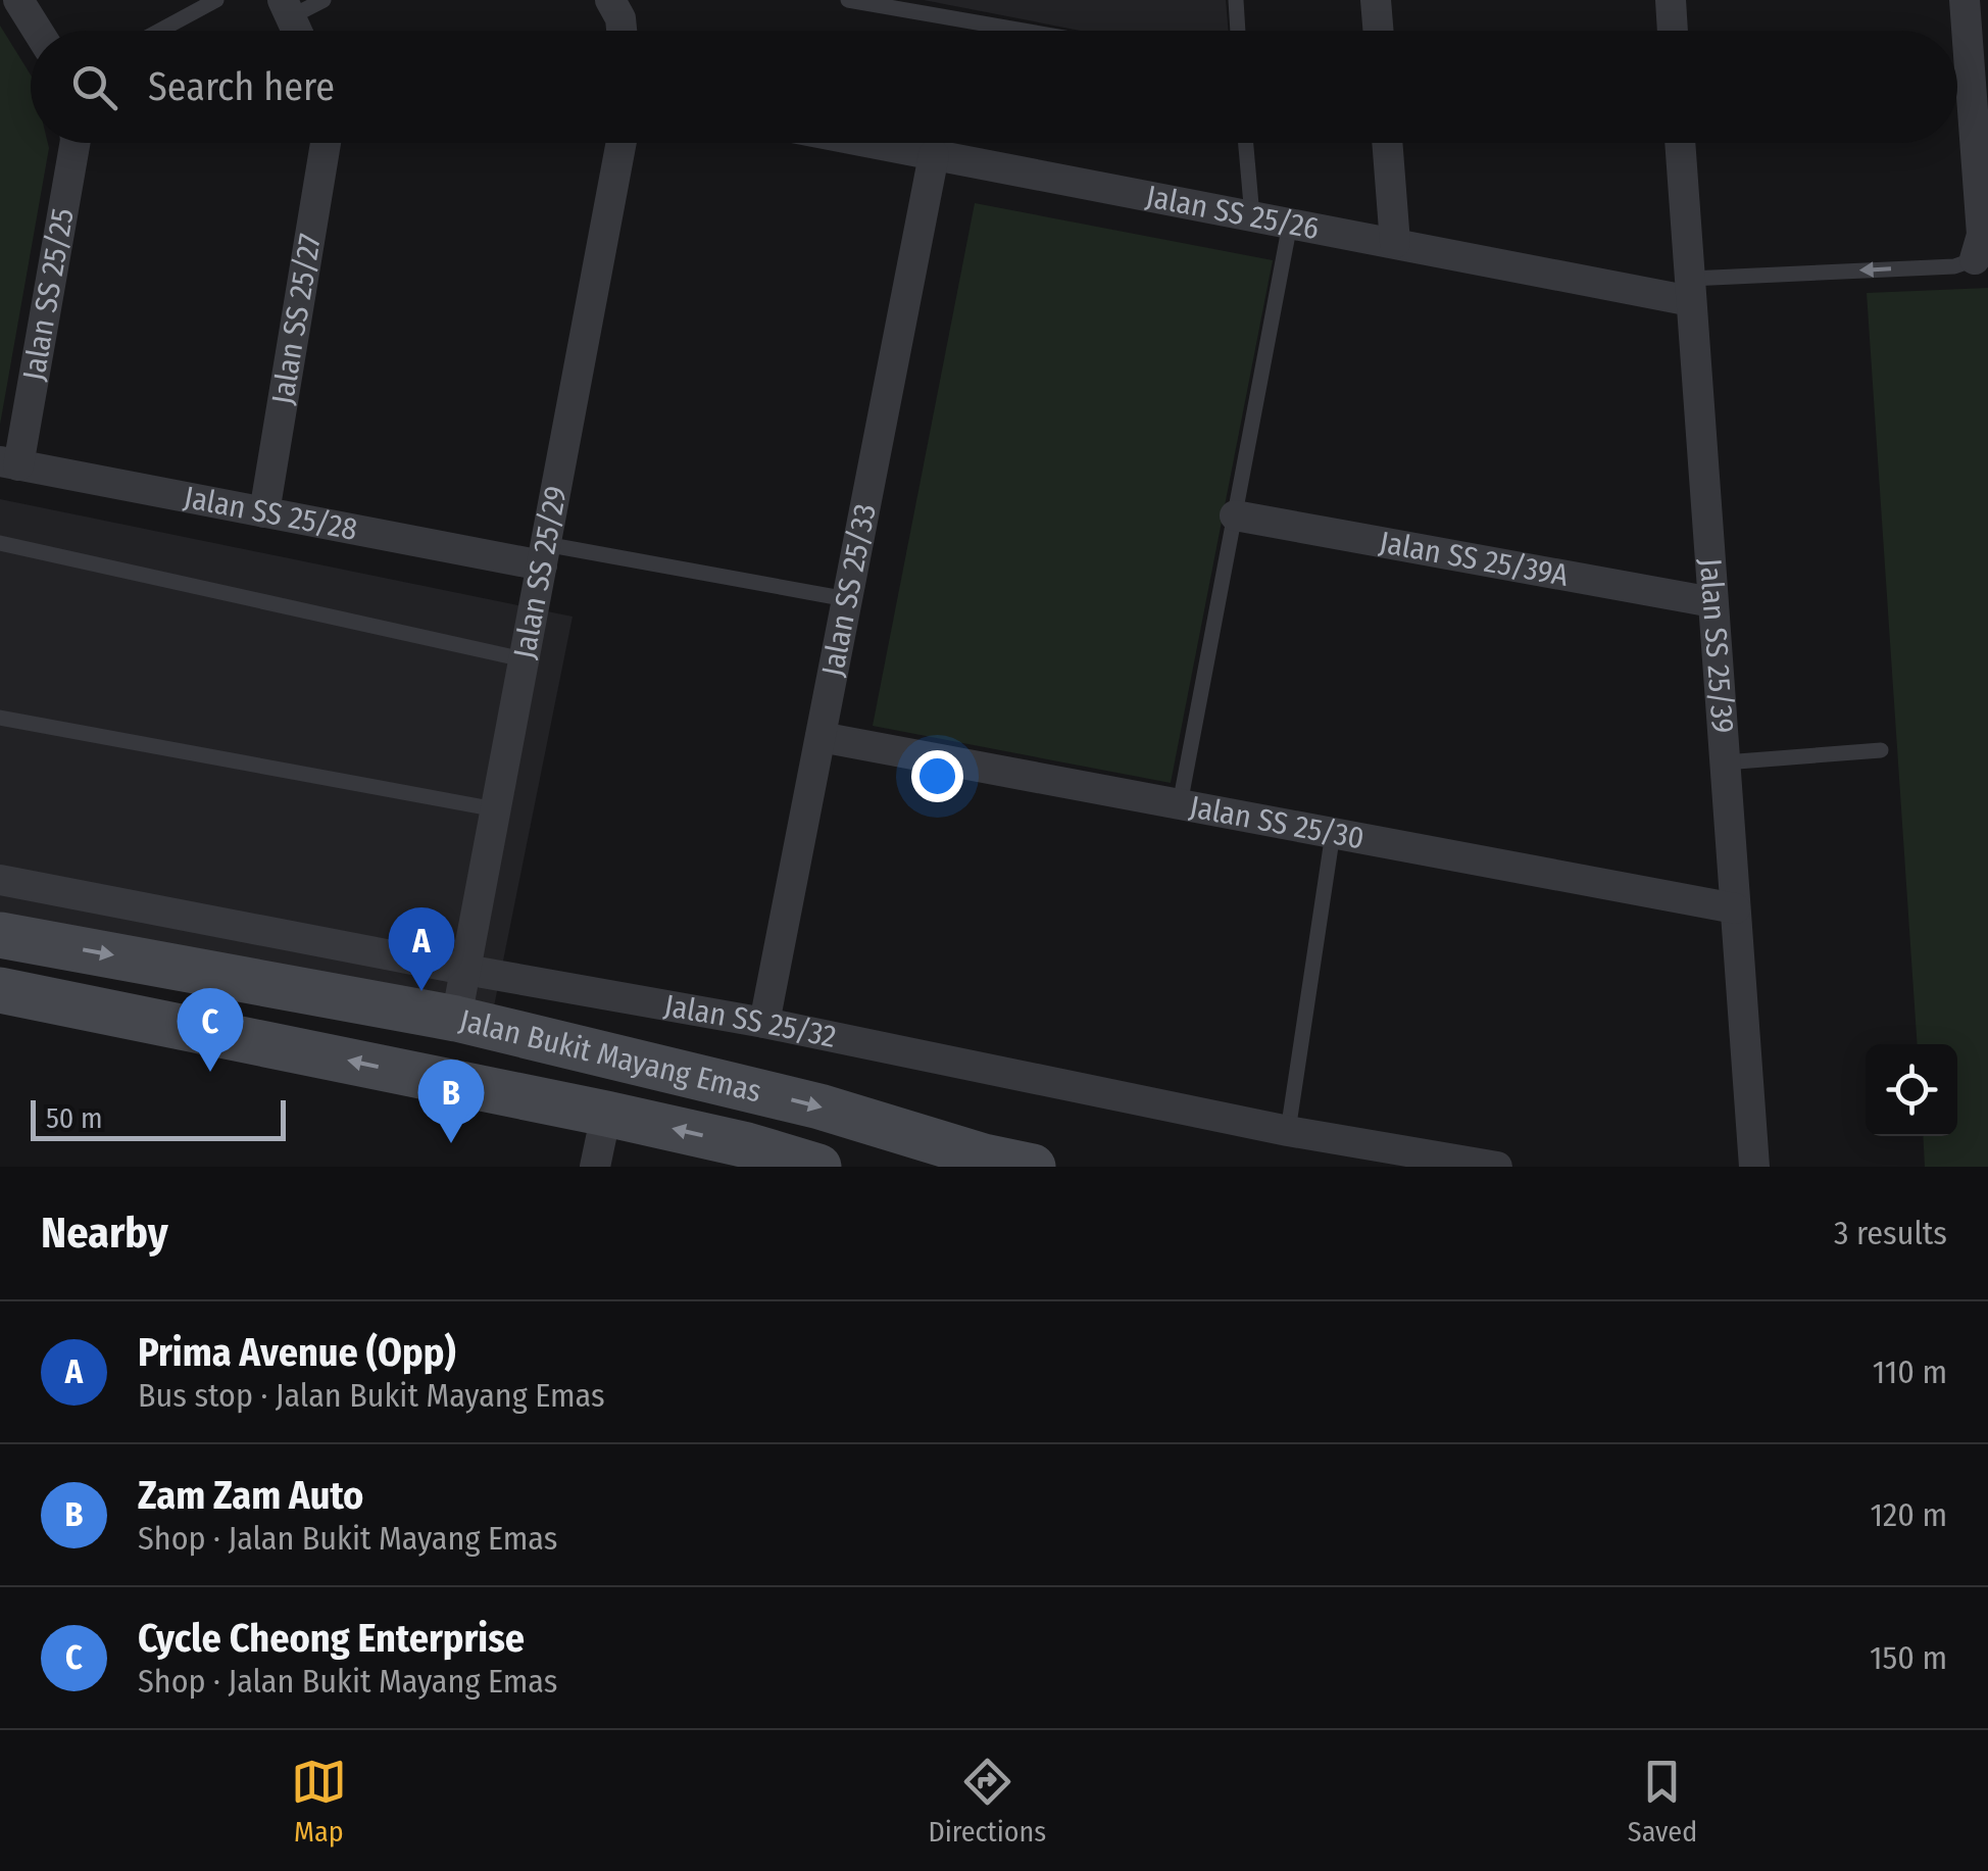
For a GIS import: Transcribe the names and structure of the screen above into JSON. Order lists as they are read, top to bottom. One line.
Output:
{"streets":{"main road":["Jalan Bukit Mayang Emas"],"street":["Jalan SS 25/26","Jalan SS 25/25","Jalan SS 25/27","Jalan SS 25/28","Jalan SS 25/39A","Jalan SS 25/29","Jalan SS 25/33","Jalan SS 25/39","Jalan SS 25/30","Jalan SS 25/32"]},"crossings":[["Jalan SS 25/26","Jalan SS 25/33"],["Jalan SS 25/26","Jalan SS 25/39"],["Jalan SS 25/25","Jalan SS 25/28"],["Jalan SS 25/27","Jalan SS 25/28"],["Jalan SS 25/28","Jalan SS 25/29"],["Jalan SS 25/39A","Jalan SS 25/39"],["Jalan SS 25/29","Jalan SS 25/32"],["Jalan SS 25/29","Jalan Bukit Mayang Emas"],["Jalan SS 25/33","Jalan SS 25/30"],["Jalan SS 25/33","Jalan SS 25/32"],["Jalan SS 25/39","Jalan SS 25/30"]],"scale_bar":"50 m","page":{"search":"Search here","pins":["A","C","B"],"scale":"50 m","heading":["Nearby","3 results"],"list":[{"mark":"A","name":"Prima Avenue (Opp)","note":"Bus stop · Jalan Bukit Mayang Emas","value":"110 m"},{"mark":"B","name":"Zam Zam Auto","note":"Shop · Jalan Bukit Mayang Emas","value":"120 m"},{"mark":"C","name":"Cycle Cheong Enterprise","note":"Shop · Jalan Bukit Mayang Emas","value":"150 m"}],"nav":["Map","Directions","Saved"]}}
